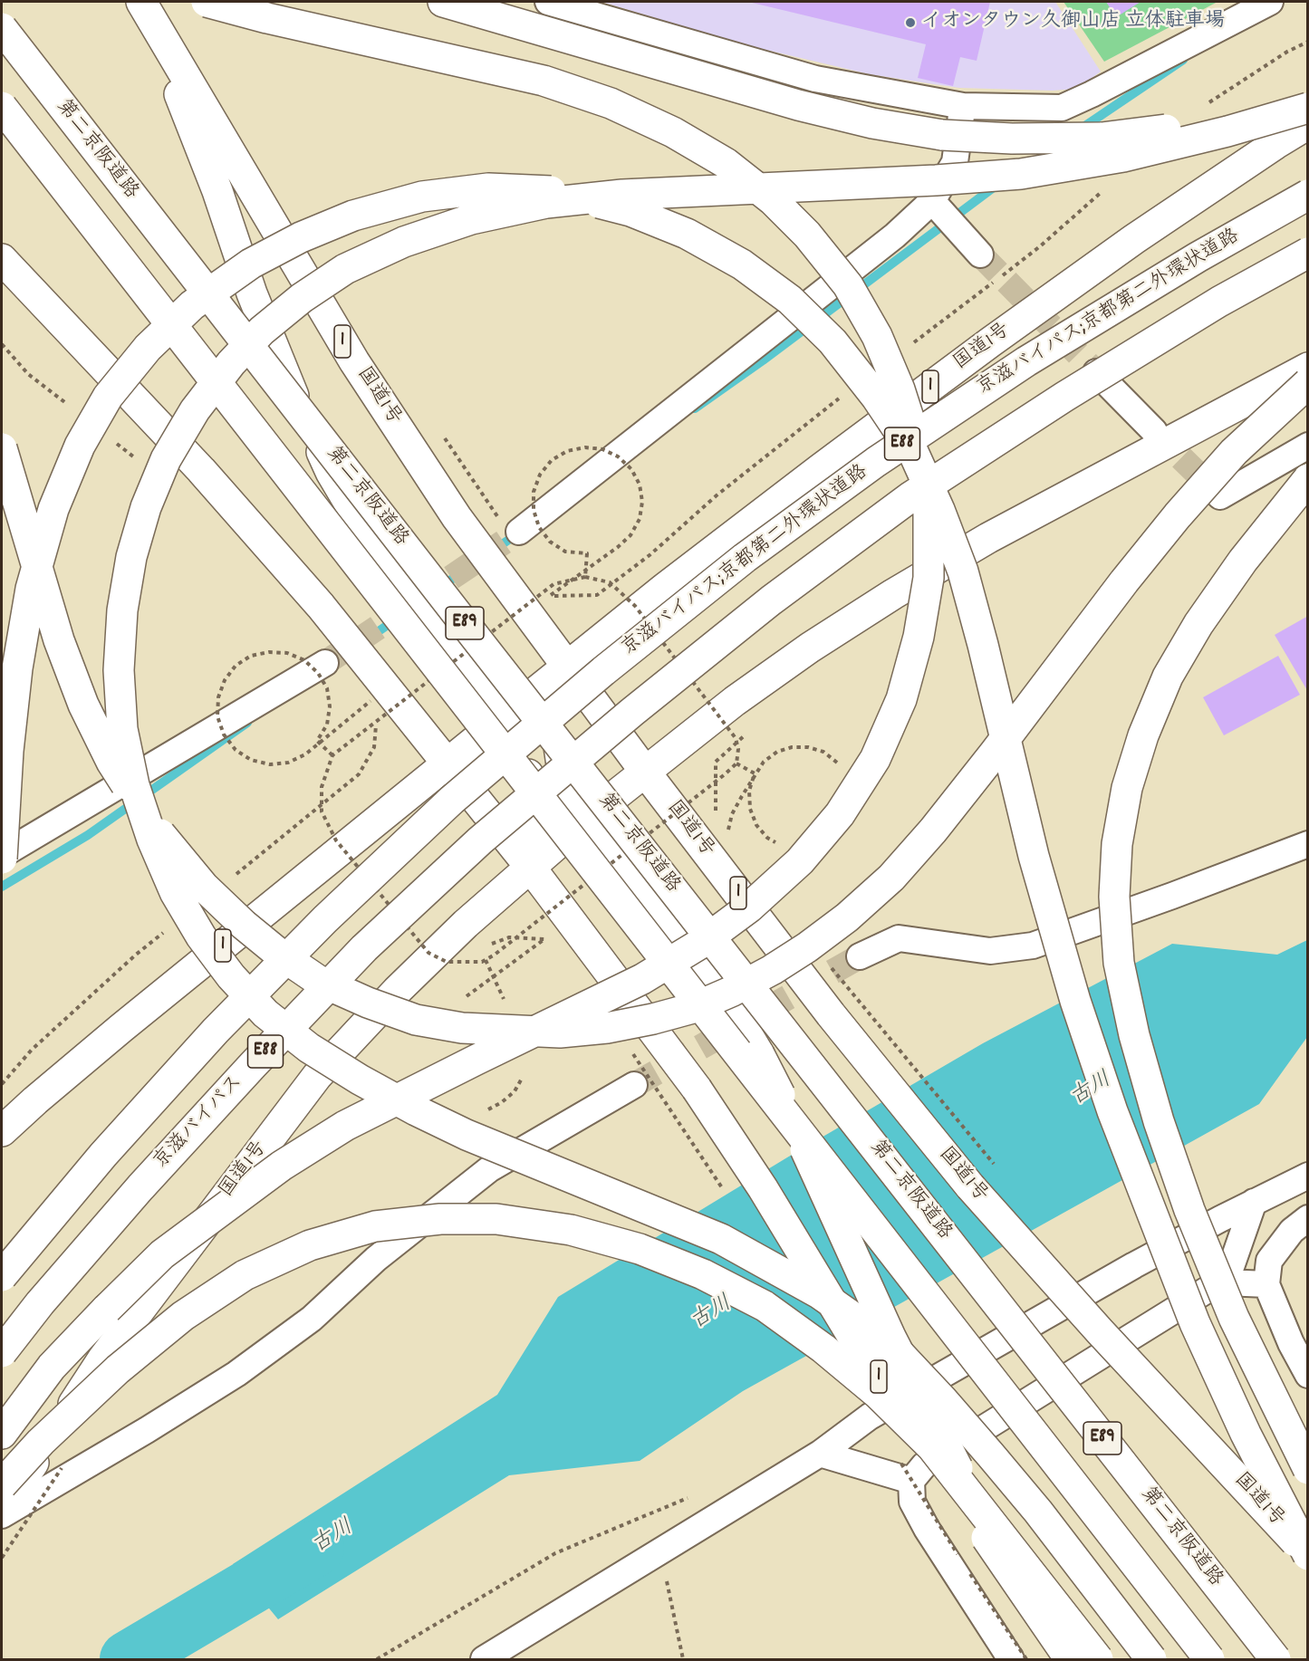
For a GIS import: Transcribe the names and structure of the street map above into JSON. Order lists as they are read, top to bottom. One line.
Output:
{"streets":{"highway":["第二京阪道路","京滋バイパス;京都第二外環状道路","1","国道1号","E88","E89","京滋バイパス"]},"crossings":[["1","国道1号"]],"water":["古川"],"places":["イオンタウン久御山店 立体駐車場"]}
